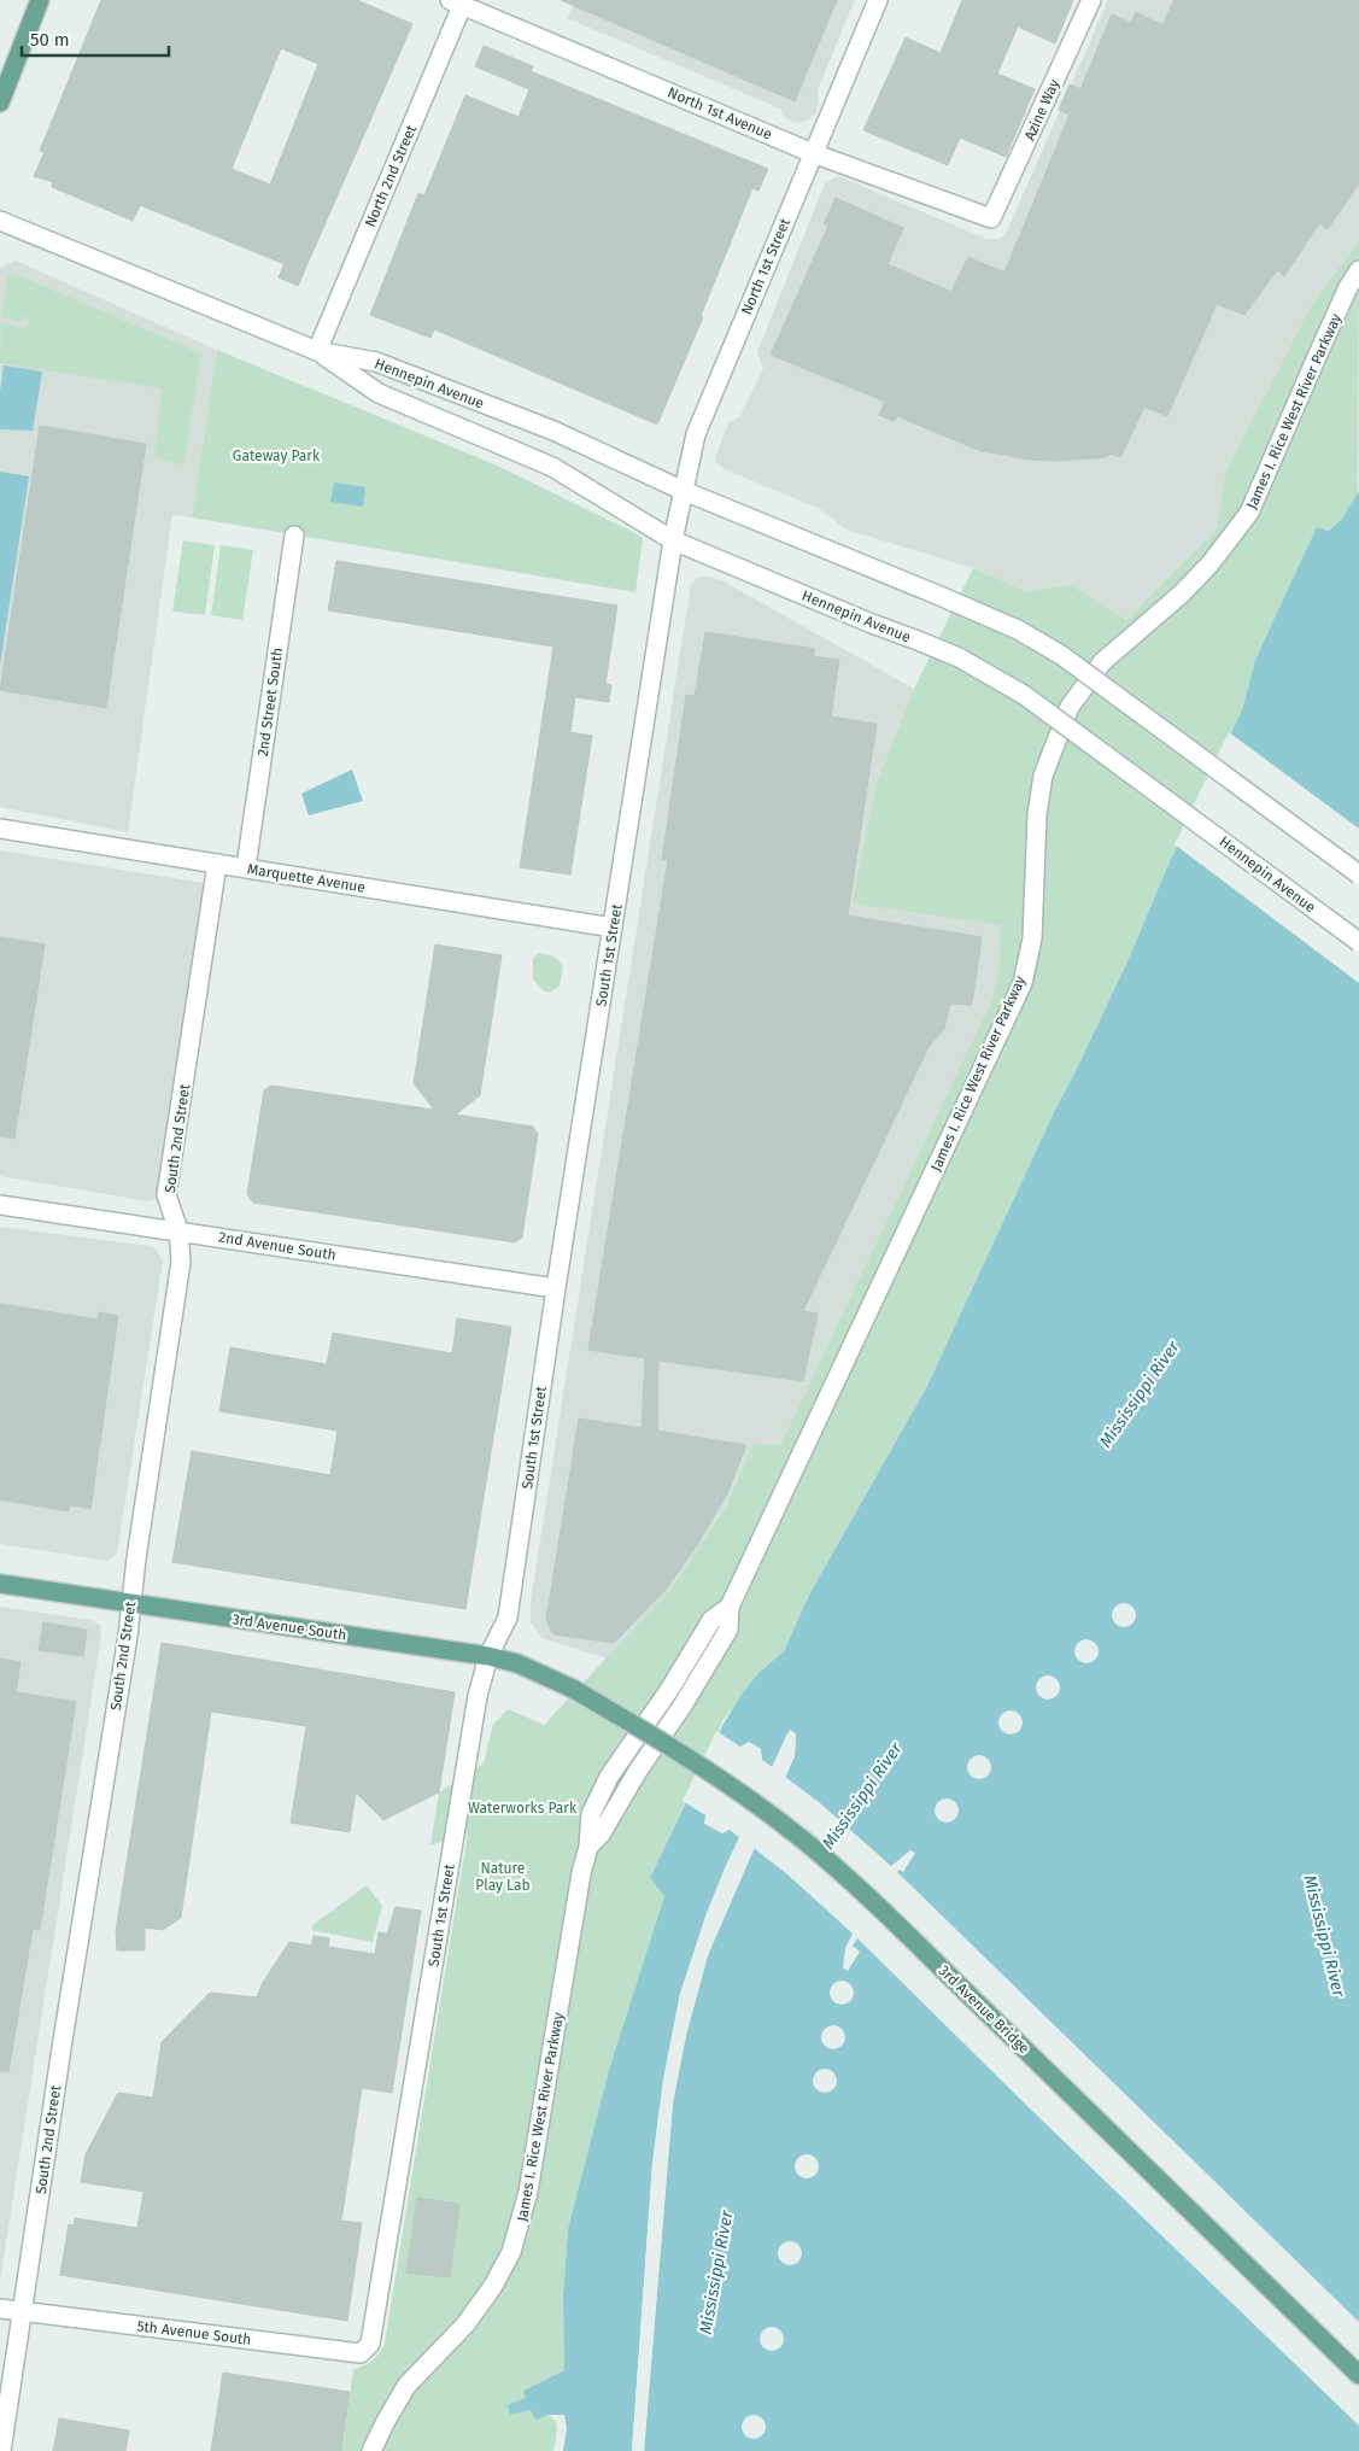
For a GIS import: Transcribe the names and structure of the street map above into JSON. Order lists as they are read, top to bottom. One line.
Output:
{"streets":{"main road":["3rd Avenue South","3rd Avenue Bridge"],"street":["Azine Way","North 1st Avenue","North 2nd Street","North 1st Street","Hennepin Avenue","James I. Rice West River Parkway","2nd Street South","Marquette Avenue","South 1st Street","South 2nd Street","2nd Avenue South","5th Avenue South"]},"crossings":[["Azine Way","North 1st Avenue"],["North 1st Avenue","North 2nd Street"],["North 1st Avenue","North 1st Street"],["North 2nd Street","Hennepin Avenue"],["North 1st Street","Hennepin Avenue"],["North 1st Street","South 1st Street"],["Hennepin Avenue","South 1st Street"],["2nd Street South","Marquette Avenue"],["Marquette Avenue","South 1st Street"],["Marquette Avenue","South 2nd Street"],["South 1st Street","2nd Avenue South"],["South 1st Street","3rd Avenue South"],["South 1st Street","5th Avenue South"],["South 2nd Street","2nd Avenue South"],["South 2nd Street","3rd Avenue South"],["South 2nd Street","5th Avenue South"],["3rd Avenue South","3rd Avenue Bridge"]],"water":["Mississippi River"],"parks":["Gateway Park","Waterworks Park","Nature Play Lab"],"scale_bar":"50 m"}
